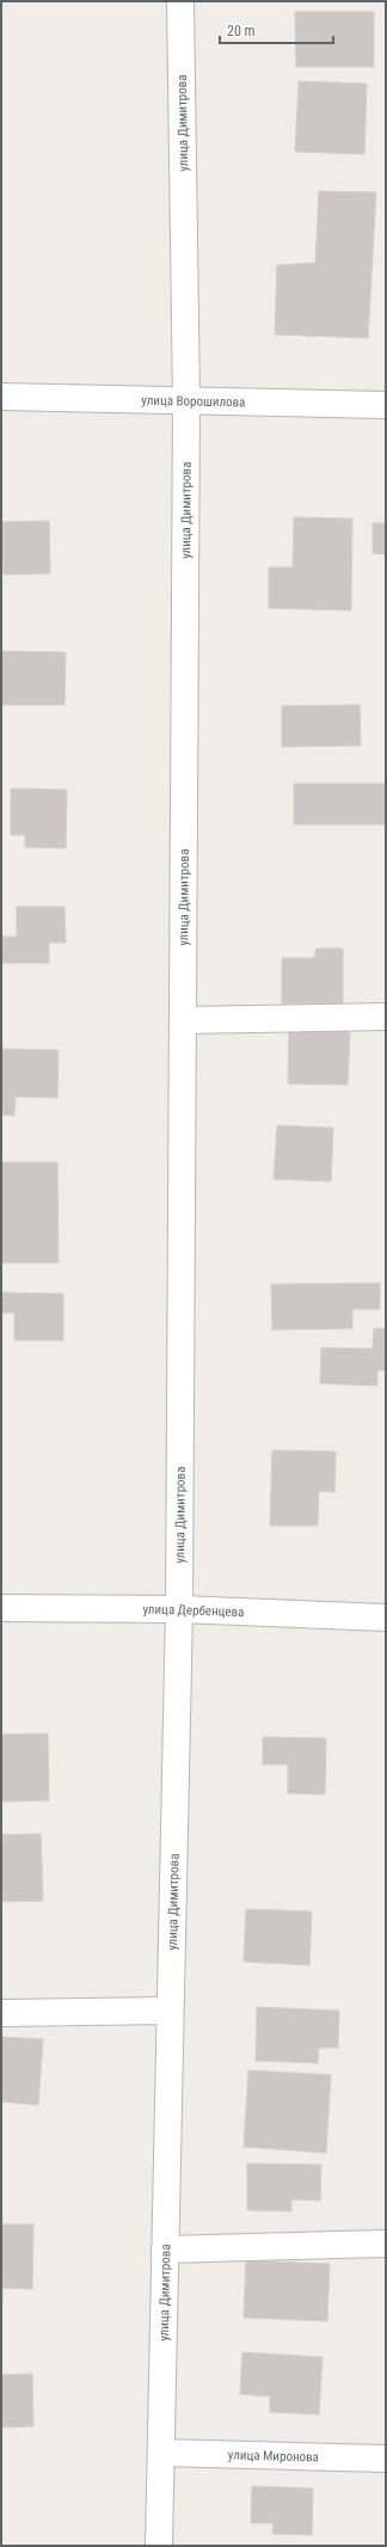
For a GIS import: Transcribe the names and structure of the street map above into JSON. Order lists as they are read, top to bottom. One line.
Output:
{"streets":{"street":["улица Димитрова","улица Ворошилова","улица Дербенцева","улица Миронова"]},"crossings":[["улица Димитрова","улица Ворошилова"],["улица Димитрова","улица Дербенцева"],["улица Димитрова","улица Миронова"]],"scale_bar":"20 m"}
